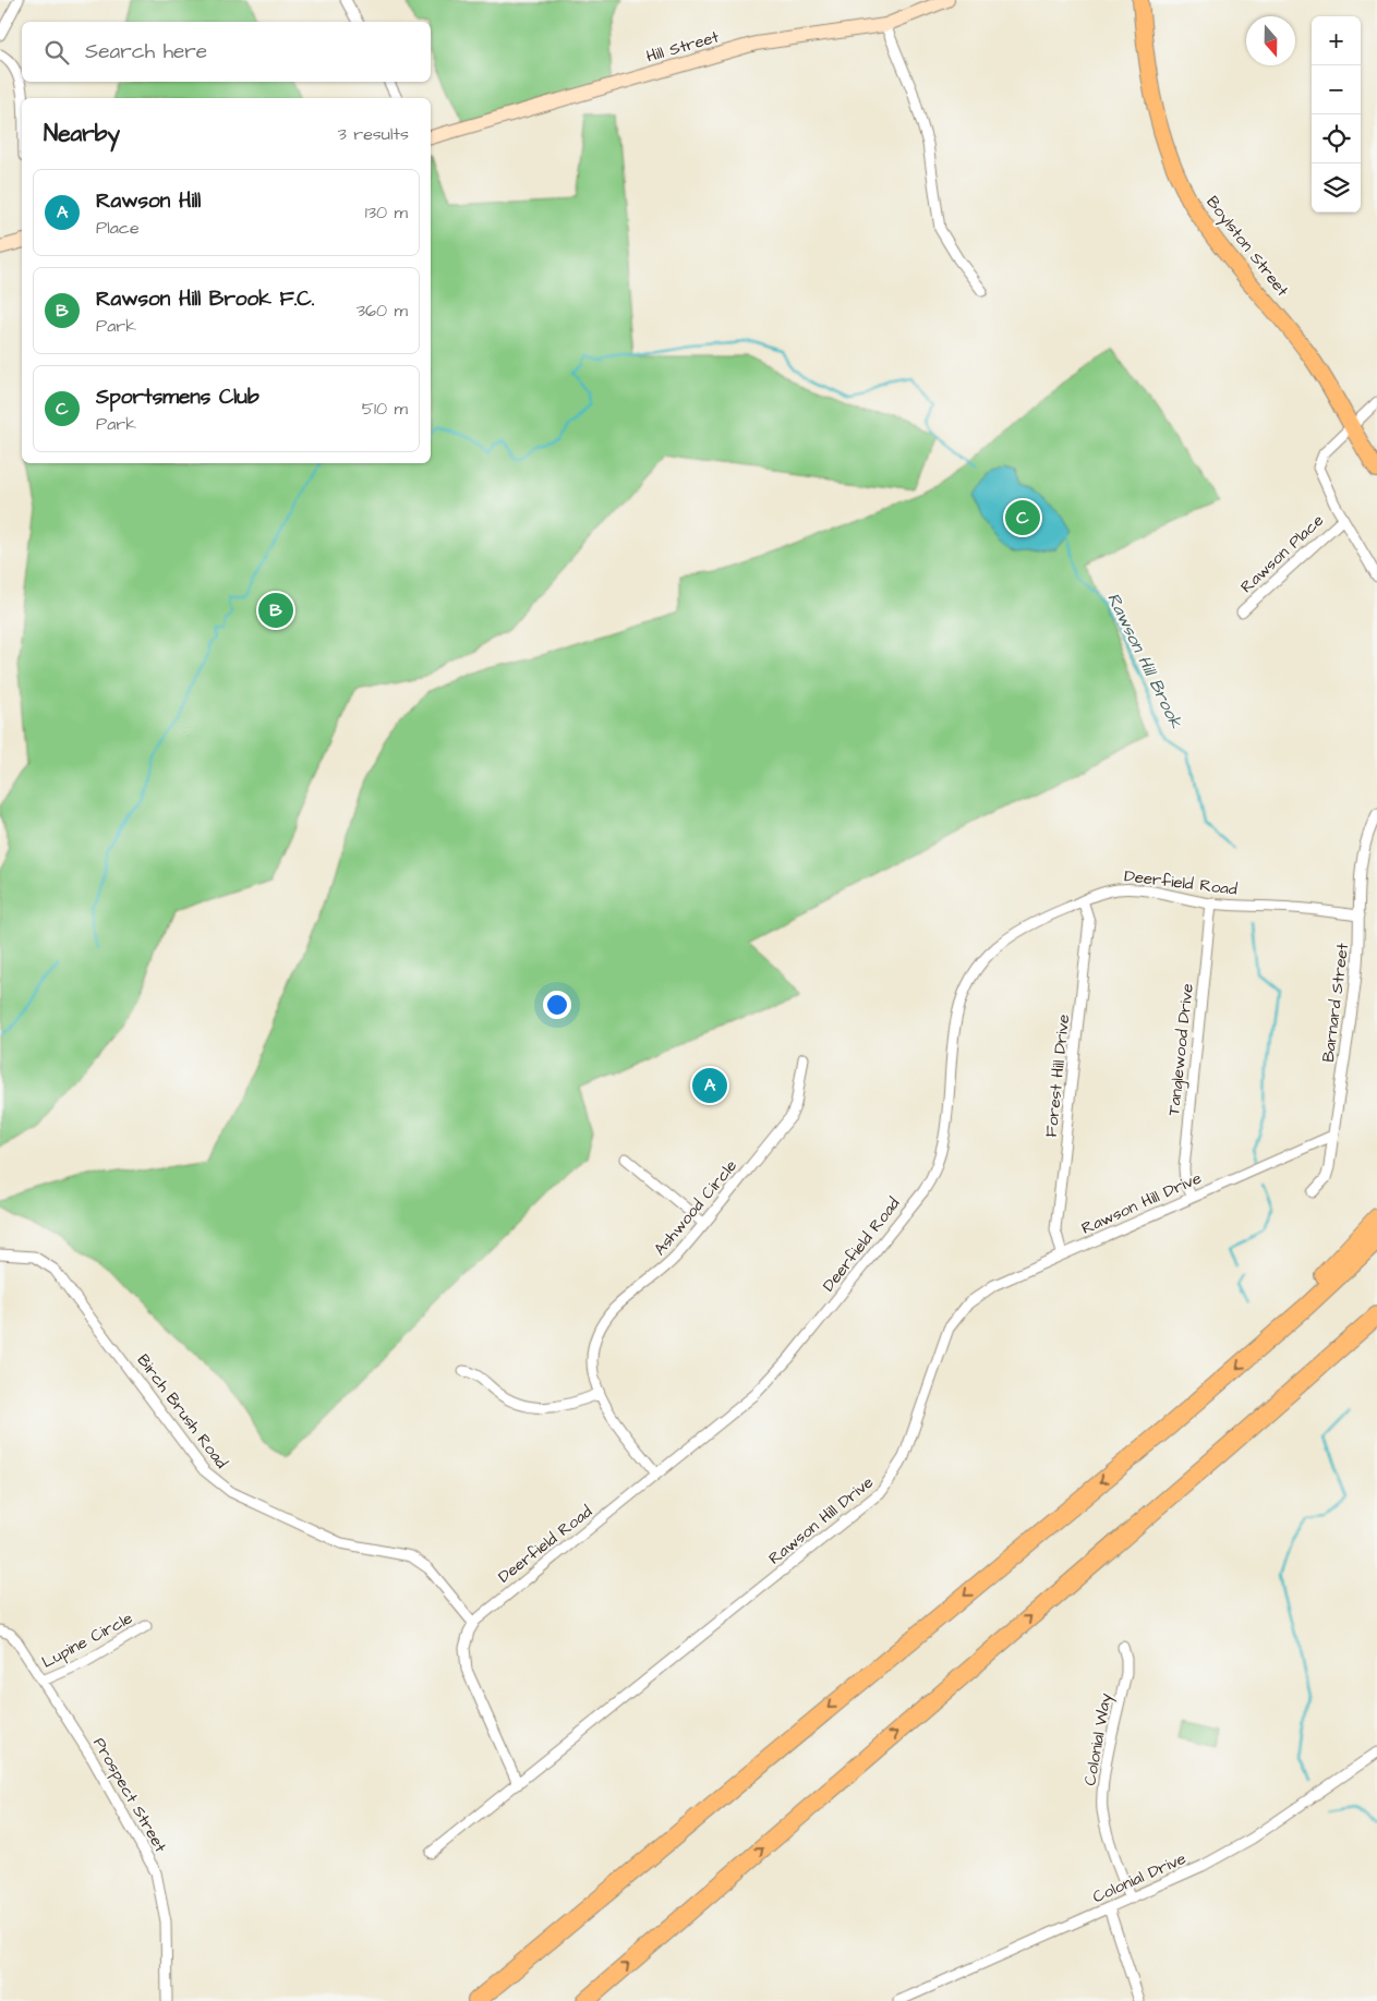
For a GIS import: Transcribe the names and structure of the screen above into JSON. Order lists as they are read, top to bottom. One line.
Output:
{"streets":{"main road":["Boylston Street"],"street":["Hill Street","Rawson Place","Deerfield Road","Barnard Street","Tanglewood Drive","Forest Hill Drive","Rawson Hill Drive","Ashwood Circle","Birch Brush Road","Lupine Circle","Colonial Way","Prospect Street","Colonial Drive"]},"crossings":[["Deerfield Road","Barnard Street"],["Deerfield Road","Tanglewood Drive"],["Deerfield Road","Forest Hill Drive"],["Deerfield Road","Ashwood Circle"],["Deerfield Road","Birch Brush Road"],["Barnard Street","Rawson Hill Drive"],["Tanglewood Drive","Rawson Hill Drive"],["Forest Hill Drive","Rawson Hill Drive"],["Lupine Circle","Prospect Street"],["Colonial Way","Colonial Drive"]],"water":["Rawson Hill Brook"],"north":"bottom","page":{"map_buttons":["+","−"],"search":"Search here","heading":["Nearby","3 results"],"list":[{"mark":"A","name":"Rawson Hill","note":"Place","value":"130 m"},{"mark":"B","name":"Rawson Hill Brook F.C.","note":"Park","value":"360 m"},{"mark":"C","name":"Sportsmens Club","note":"Park","value":"510 m"}],"pins":["C","B","A"]}}
